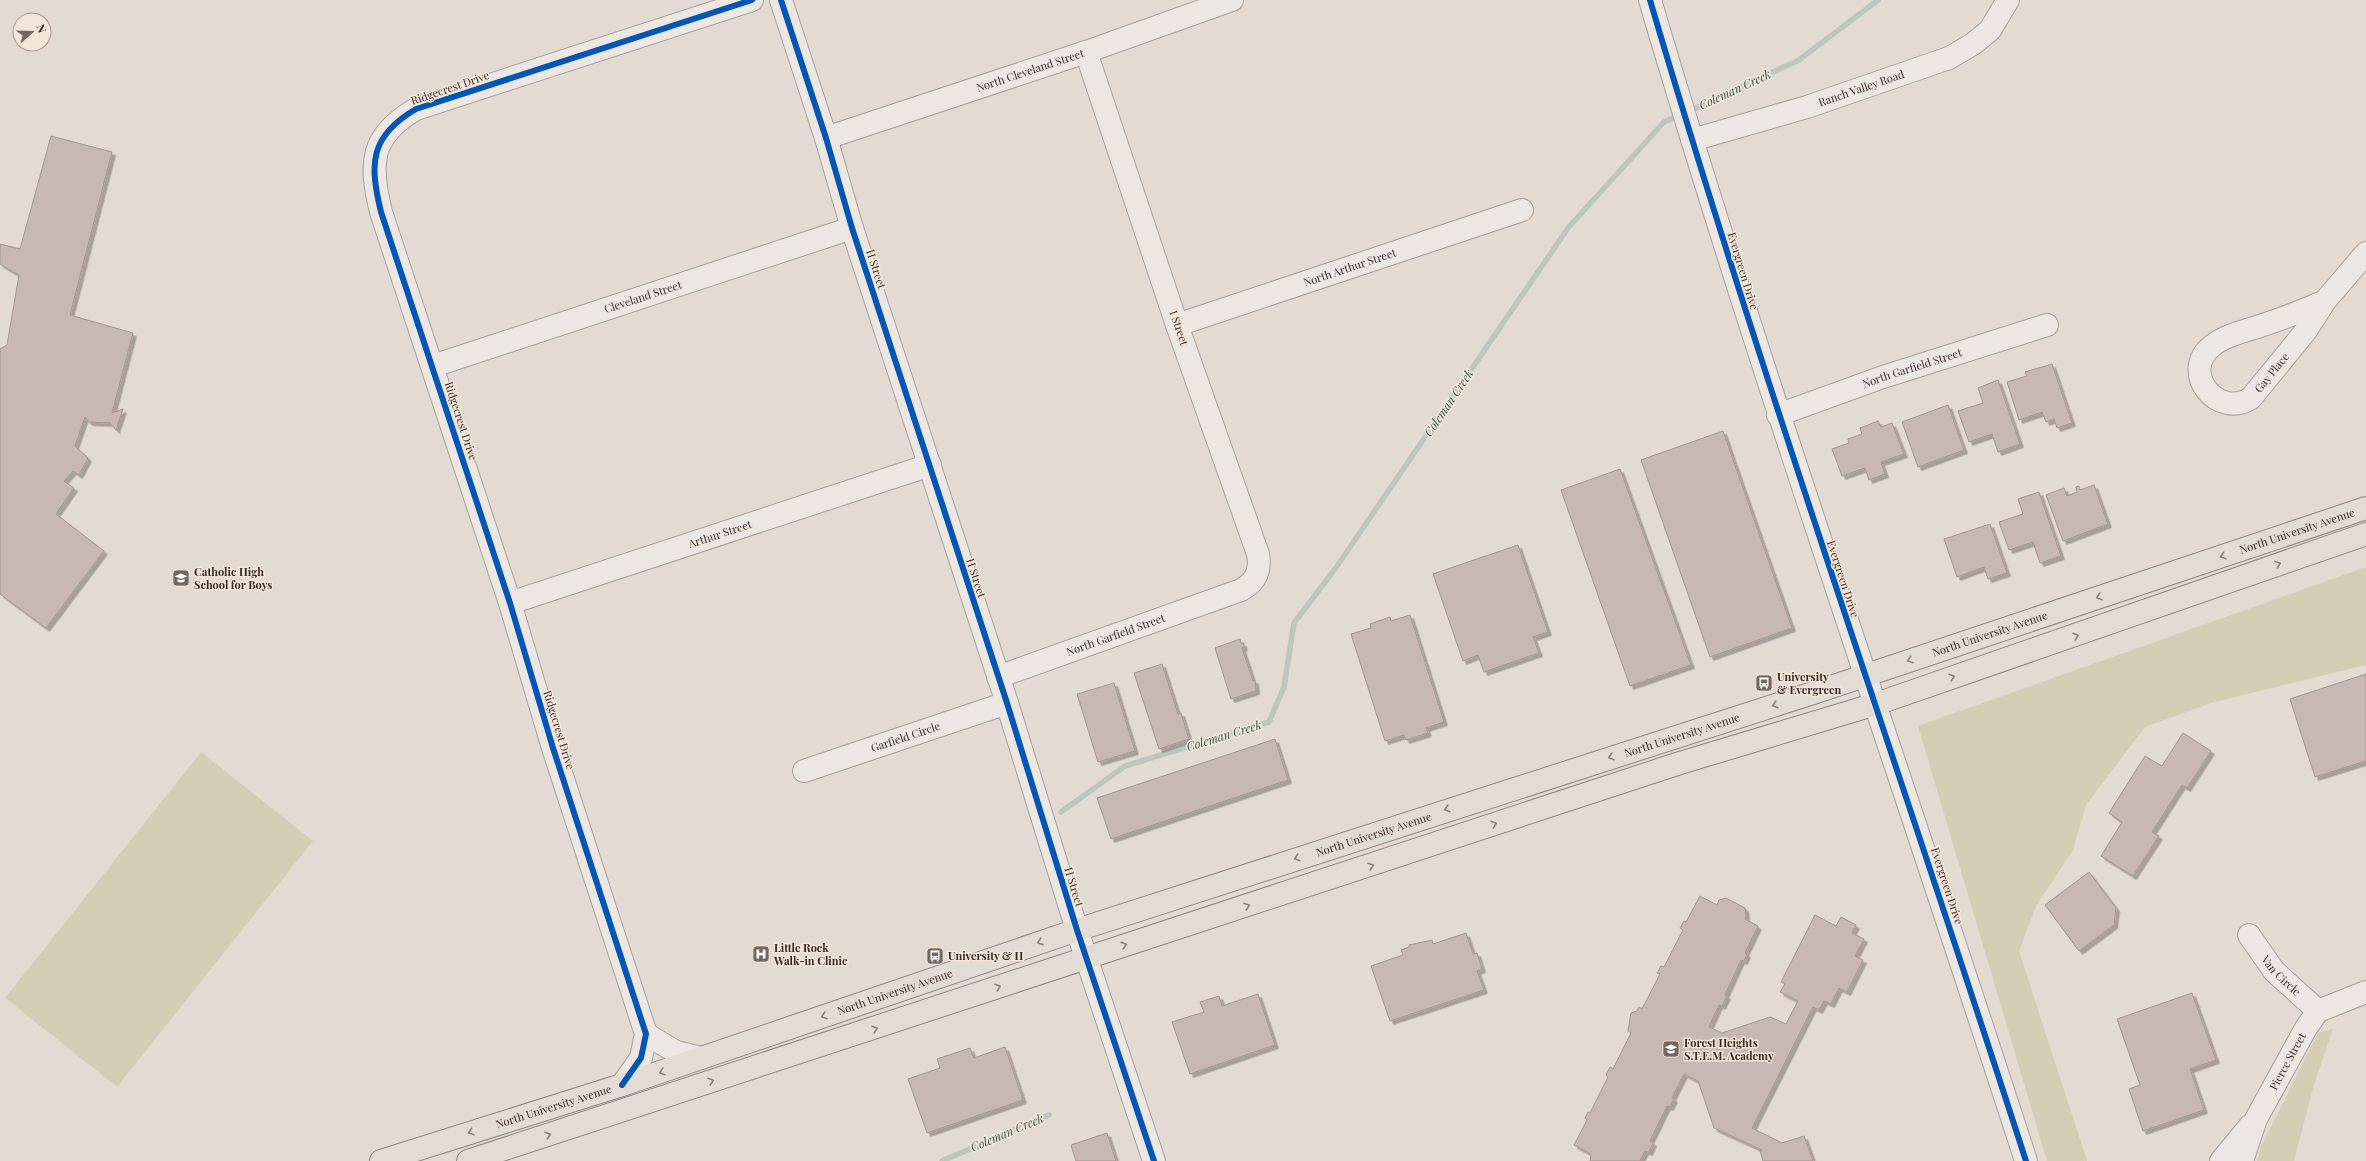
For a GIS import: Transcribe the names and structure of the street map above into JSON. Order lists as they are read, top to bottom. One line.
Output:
{"streets":{"main road":["North University Avenue"],"street":["North Cleveland Street","Ridgecrest Drive","Ranch Valley Road","North Arthur Street","H Street","Evergreen Drive","Cleveland Street","I Street","North Garfield Street","Gay Place","Arthur Street","Garfield Circle","Van Circle","Pierce Street"]},"crossings":[["North Cleveland Street","H Street"],["North Cleveland Street","I Street"],["Ridgecrest Drive","Cleveland Street"],["Ridgecrest Drive","North University Avenue"],["Ridgecrest Drive","Arthur Street"],["Ranch Valley Road","Evergreen Drive"],["North Arthur Street","I Street"],["H Street","Cleveland Street"],["H Street","North Garfield Street"],["H Street","North University Avenue"],["H Street","Arthur Street"],["H Street","Garfield Circle"],["Evergreen Drive","North Garfield Street"],["Evergreen Drive","North University Avenue"],["I Street","North Garfield Street"],["Van Circle","Pierce Street"]],"water":["Coleman Creek"],"places":{"school or university":["Catholic High School for Boys","Forest Heights S.T.E.M. Academy"],"bus stop":["University & Evergreen","University & H"],"hospital":["Little Rock Walk-in Clinic"]},"north":"right"}
